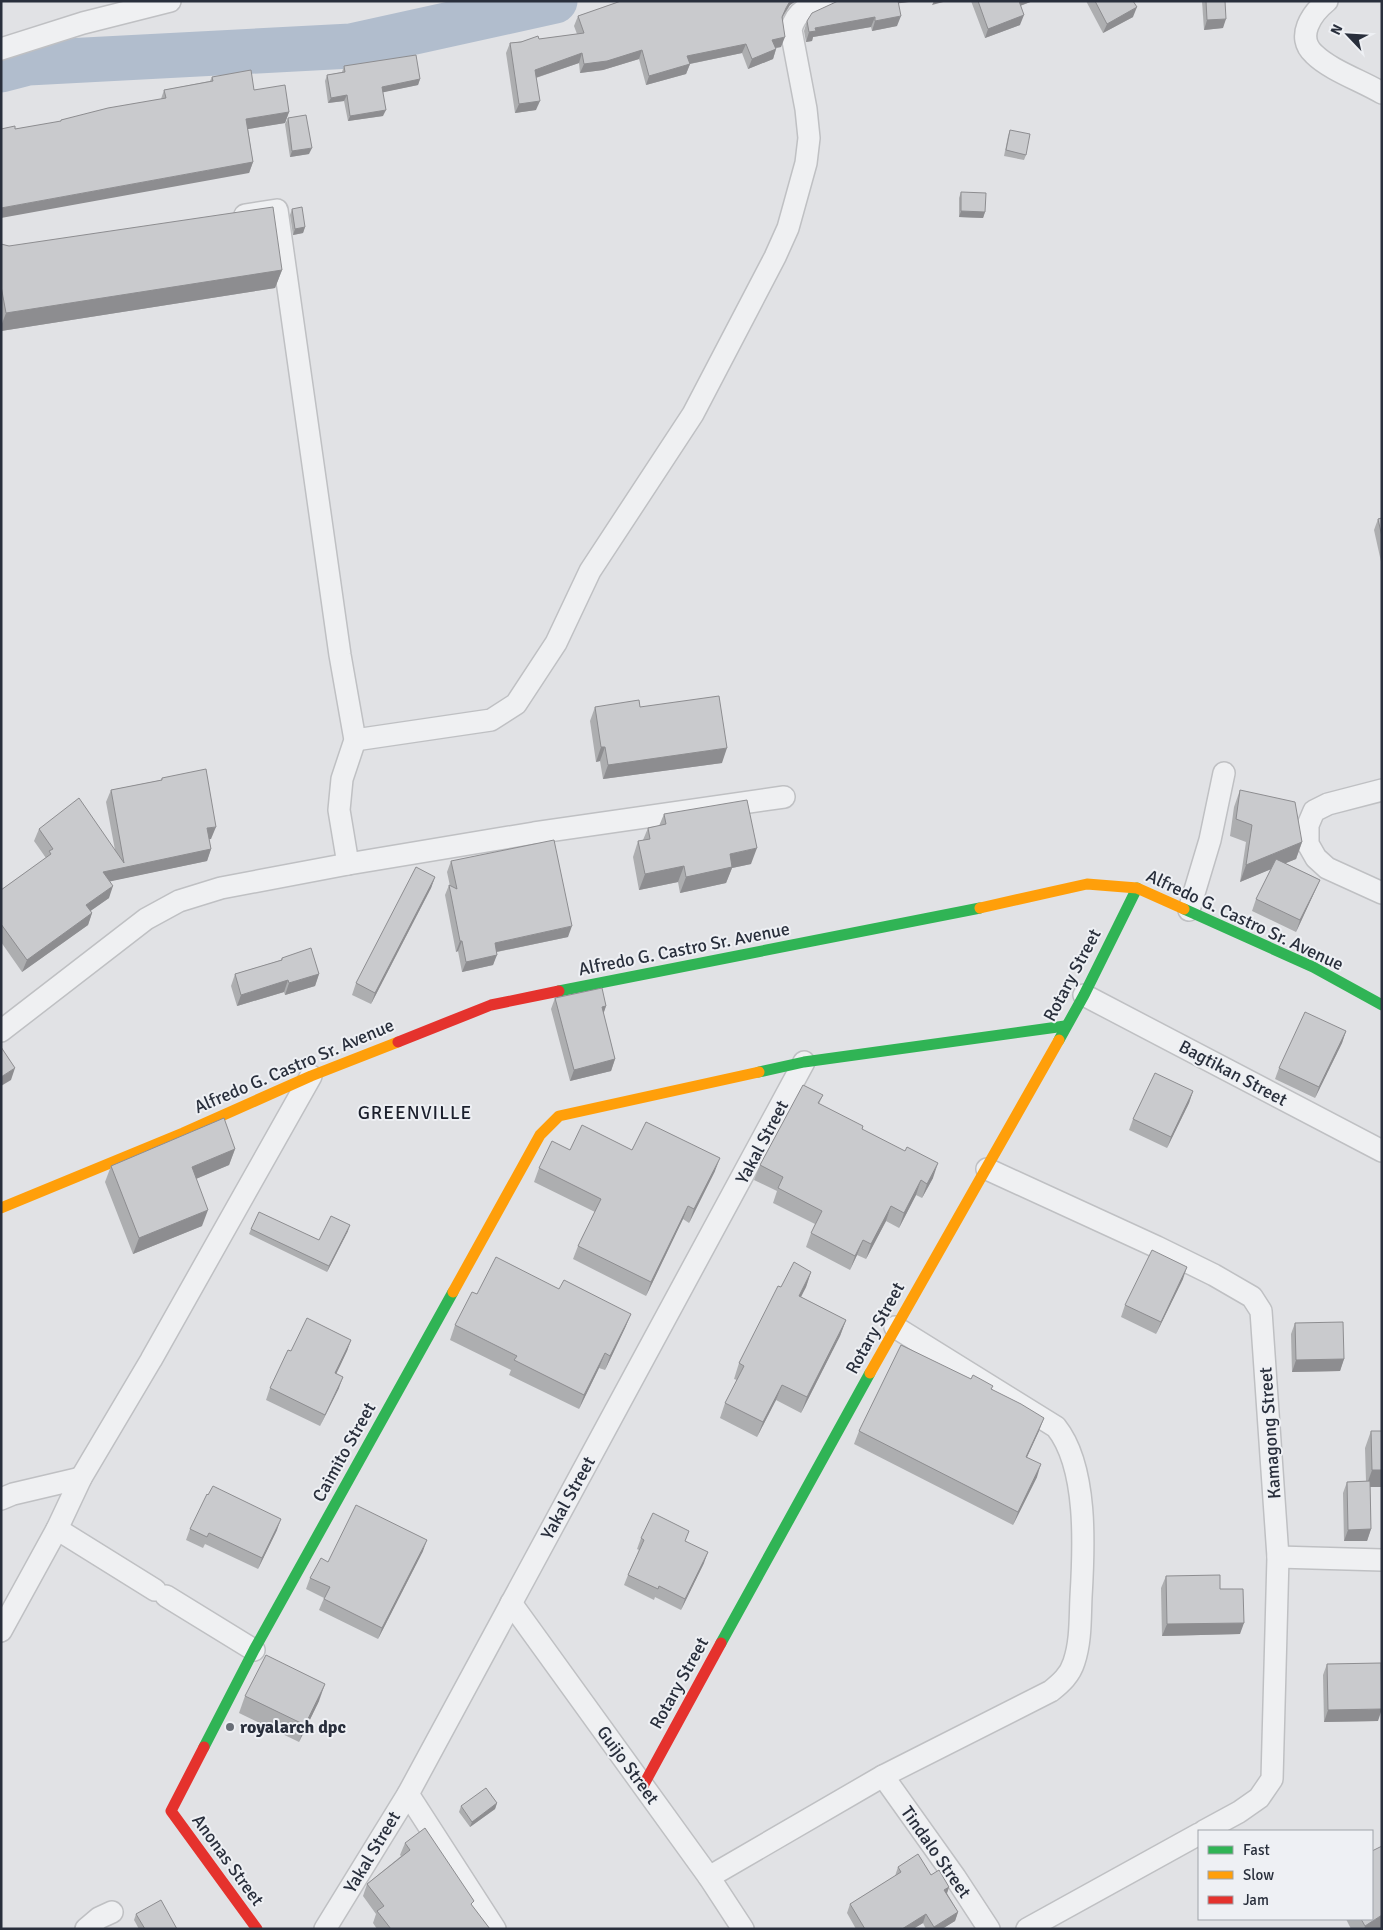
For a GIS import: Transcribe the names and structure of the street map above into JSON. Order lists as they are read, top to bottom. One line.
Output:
{"streets":{"street":["Alfredo G. Castro Sr. Avenue","Rotary Street","Bagtikan Street","Yakal Street","Kamagong Street","Caimito Street","Guijo Street","Tindalo Street","Anonas Street"]},"crossings":[["Alfredo G. Castro Sr. Avenue","Rotary Street"],["Rotary Street","Bagtikan Street"],["Rotary Street","Kamagong Street"],["Rotary Street","Guijo Street"],["Yakal Street","Caimito Street"],["Yakal Street","Guijo Street"],["Caimito Street","Anonas Street"]],"districts":["GREENVILLE"],"places":["royalarch dpc"],"legend":["Fast","Slow","Jam"],"north":"top left"}
